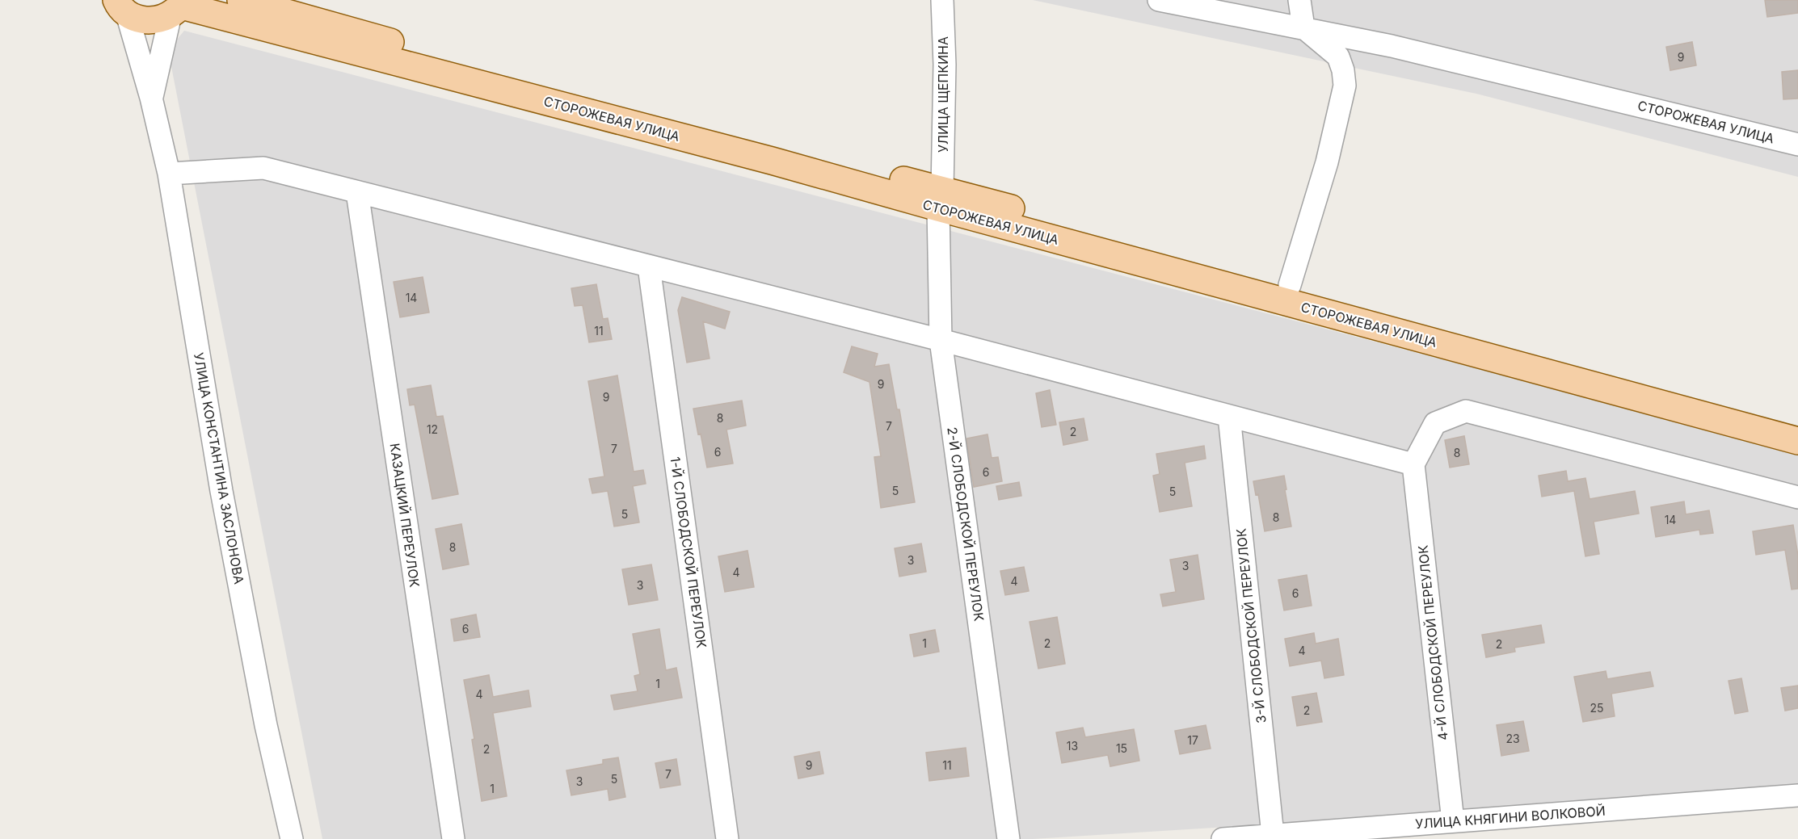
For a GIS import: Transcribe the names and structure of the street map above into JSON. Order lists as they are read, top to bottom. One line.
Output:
{"streets":{"main road":["СТОРОЖЕВАЯ УЛИЦА"],"street":["УЛИЦА ЩЕПКИНА","УЛИЦА КОНСТАНТИНА ЗАСЛОНОВА","КАЗАЦКИЙ ПЕРЕУЛОК","2-Й СЛОБОДСКОЙ ПЕРЕУЛОК","1-Й СЛОБОДСКОЙ ПЕРЕУЛОК","3-Й СЛОБОДСКОЙ ПЕРЕУЛОК","4-Й СЛОБОДСКОЙ ПЕРЕУЛОК","УЛИЦА КНЯГИНИ ВОЛКОВОЙ"]},"crossings":[["УЛИЦА ЩЕПКИНА","СТОРОЖЕВАЯ УЛИЦА"],["УЛИЦА ЩЕПКИНА","2-Й СЛОБОДСКОЙ ПЕРЕУЛОК"],["СТОРОЖЕВАЯ УЛИЦА","2-Й СЛОБОДСКОЙ ПЕРЕУЛОК"],["3-Й СЛОБОДСКОЙ ПЕРЕУЛОК","УЛИЦА КНЯГИНИ ВОЛКОВОЙ"],["4-Й СЛОБОДСКОЙ ПЕРЕУЛОК","УЛИЦА КНЯГИНИ ВОЛКОВОЙ"]],"house_numbers":["9","14","11","9","9","8","7","12","2","7","6","8","6","5","5","5","8","14","8","3","3","4","4","3","6","6","1","2","2","4","1","4","25","2","23","17","13","15","2","9","11","7","5","3","1"]}
